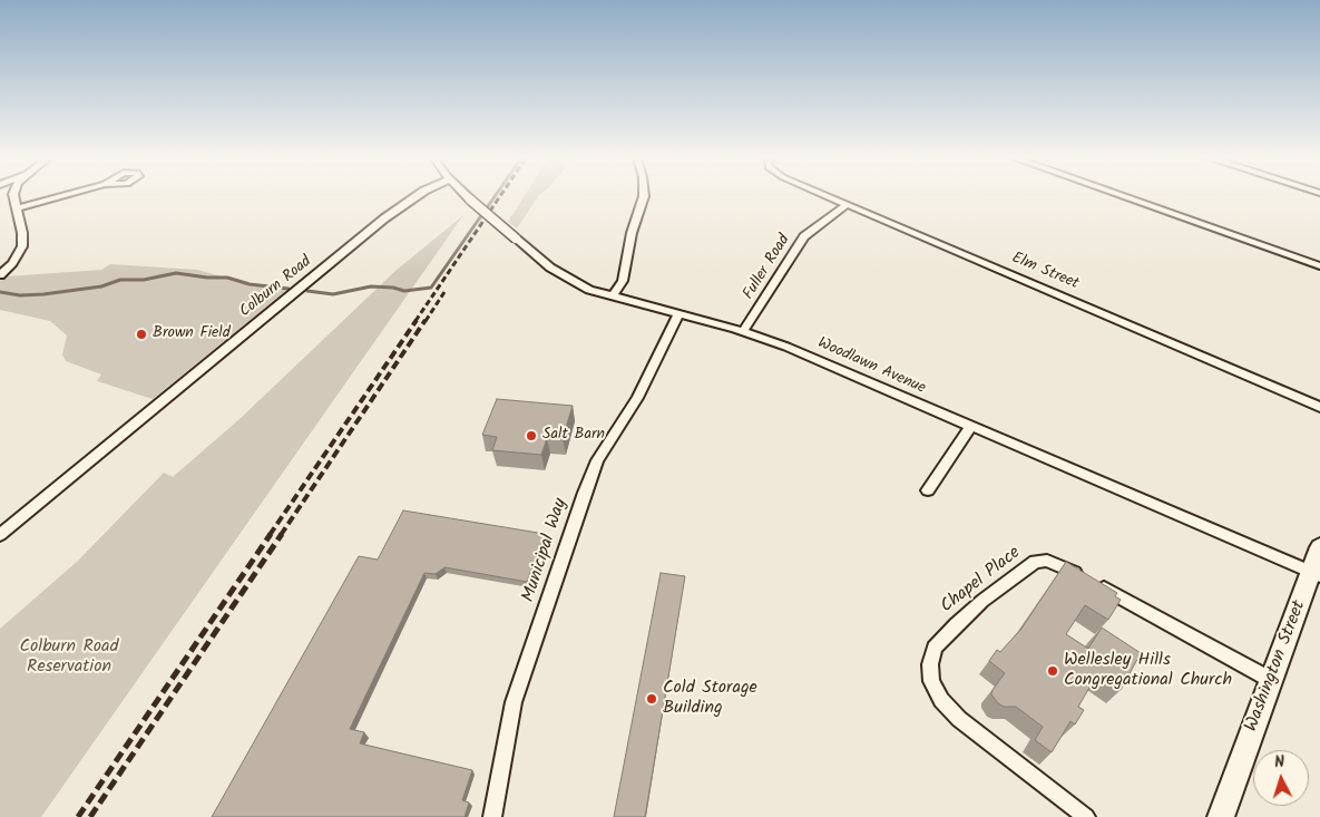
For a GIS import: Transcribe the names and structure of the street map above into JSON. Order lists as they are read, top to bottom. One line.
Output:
{"streets":{"main road":["Washington Street"],"street":["Fuller Road","Elm Street","Colburn Road","Woodlawn Avenue","Municipal Way","Chapel Place"]},"crossings":[["Fuller Road","Elm Street"],["Fuller Road","Woodlawn Avenue"],["Woodlawn Avenue","Municipal Way"],["Woodlawn Avenue","Washington Street"],["Chapel Place","Washington Street"]],"parks":["Colburn Road Reservation"],"places":["Brown Field","Salt Barn","Wellesley Hills Congregational Church","Cold Storage Building"],"north":"top"}
